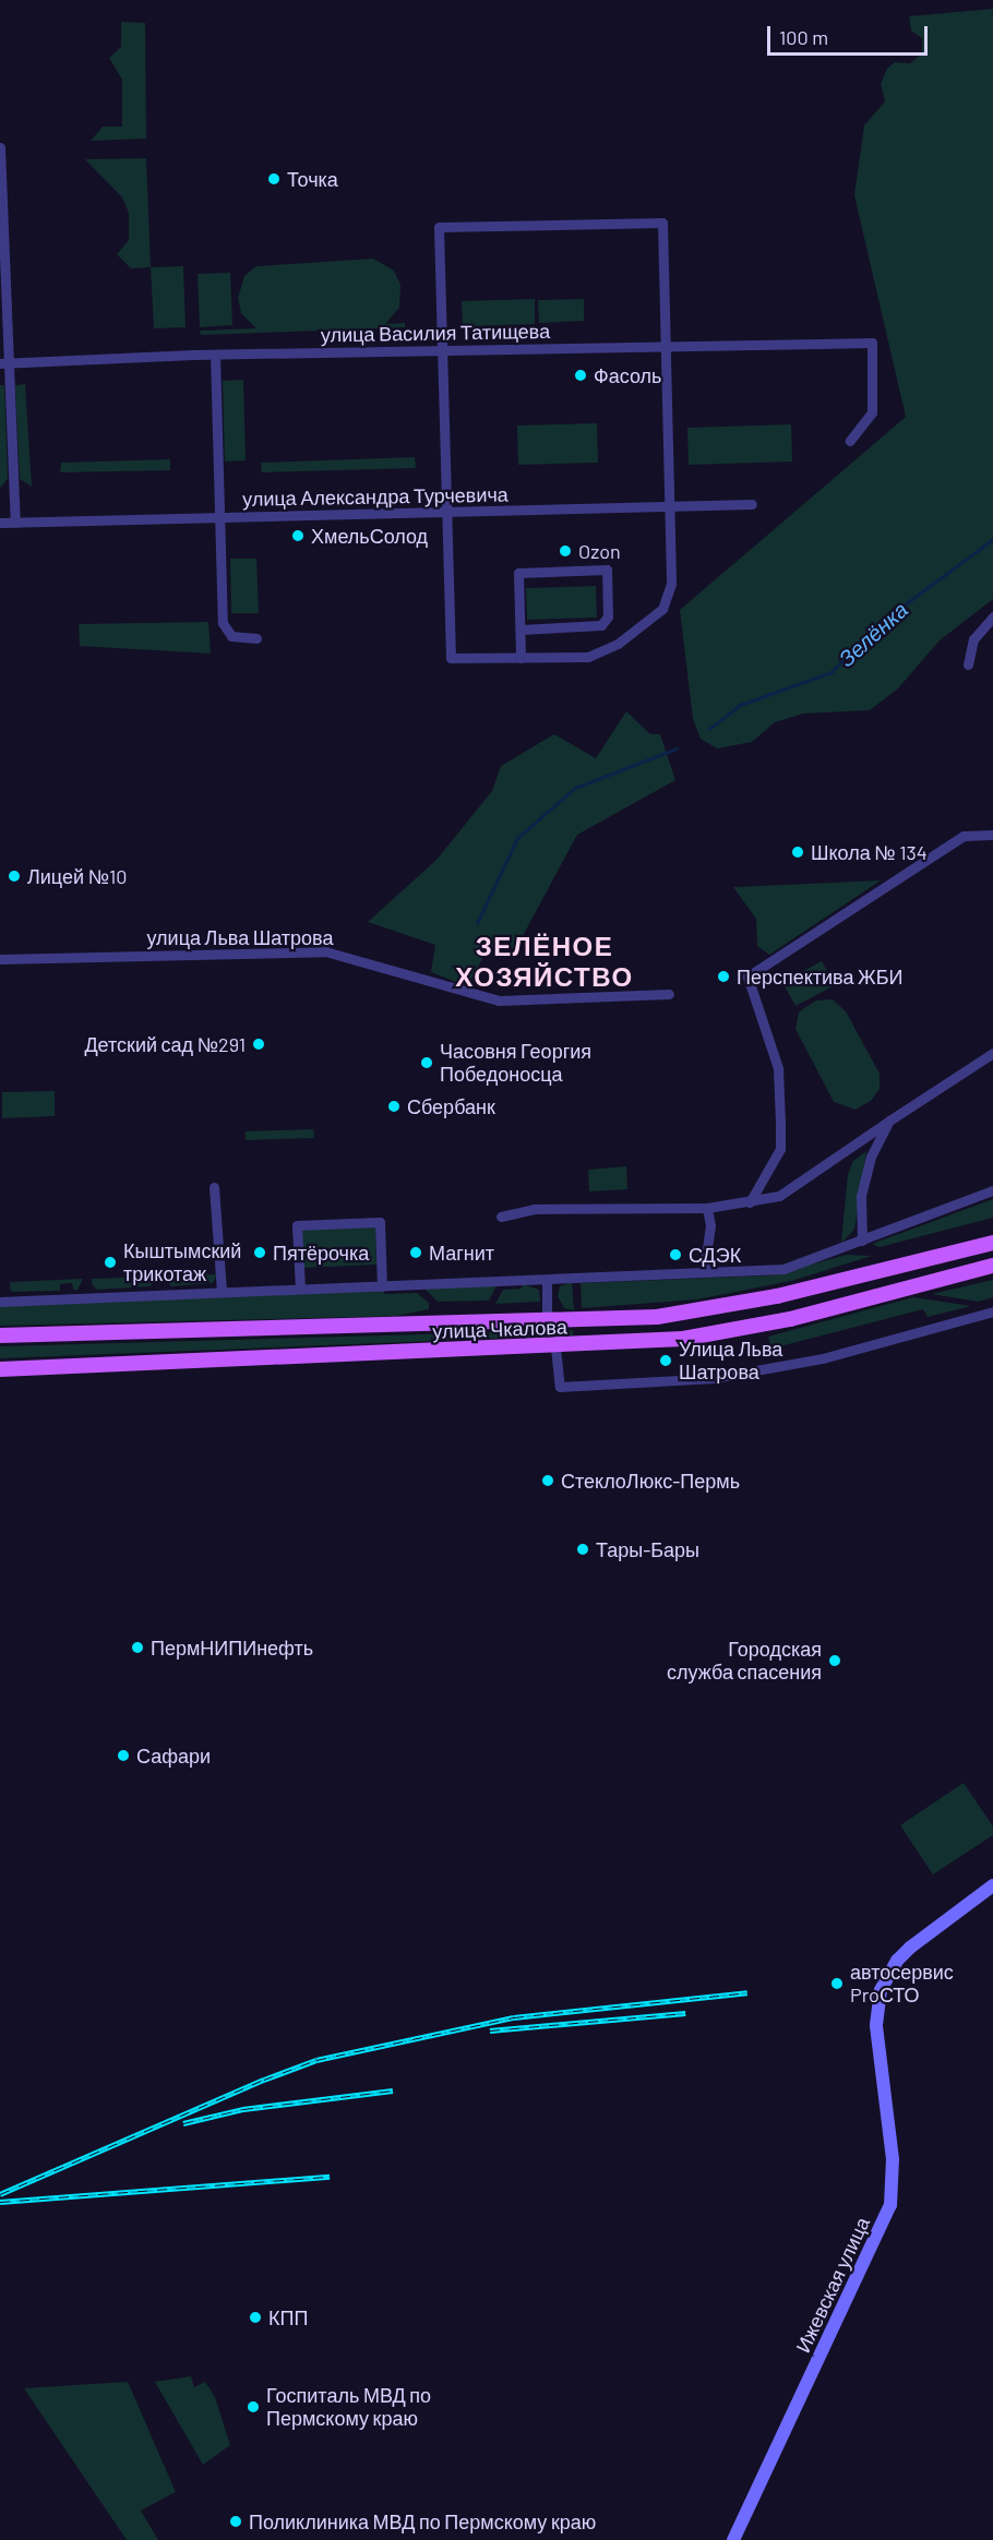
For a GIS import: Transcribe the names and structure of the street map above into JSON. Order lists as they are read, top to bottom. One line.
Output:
{"streets":{"main road":["улица Чкалова"],"street":["улица Василия Татищева","улица Александра Турчевича","улица Льва Шатрова","Ижевская улица"]},"districts":["ЗЕЛЁНОЕ ХОЗЯЙСТВО"],"water":["Зелёнка"],"places":["Точка","Фасоль","ХмельСолод","Ozon","Школа № 134","Лицей №10","Перспектива ЖБИ","Детский сад №291","Часовня Георгия Победоносца","Сбербанк","Пятёрочка","Магнит","СДЭК","Кыштымский трикотаж","Улица Льва Шатрова","СтеклоЛюкс-Пермь","Тары-Бары","ПермНИПИнефть","Городская служба спасения","Сафари","автосервис ProСТО","КПП","Госпиталь МВД по Пермскому краю","Поликлиника МВД по Пермскому краю"],"scale_bar":"100 m"}
